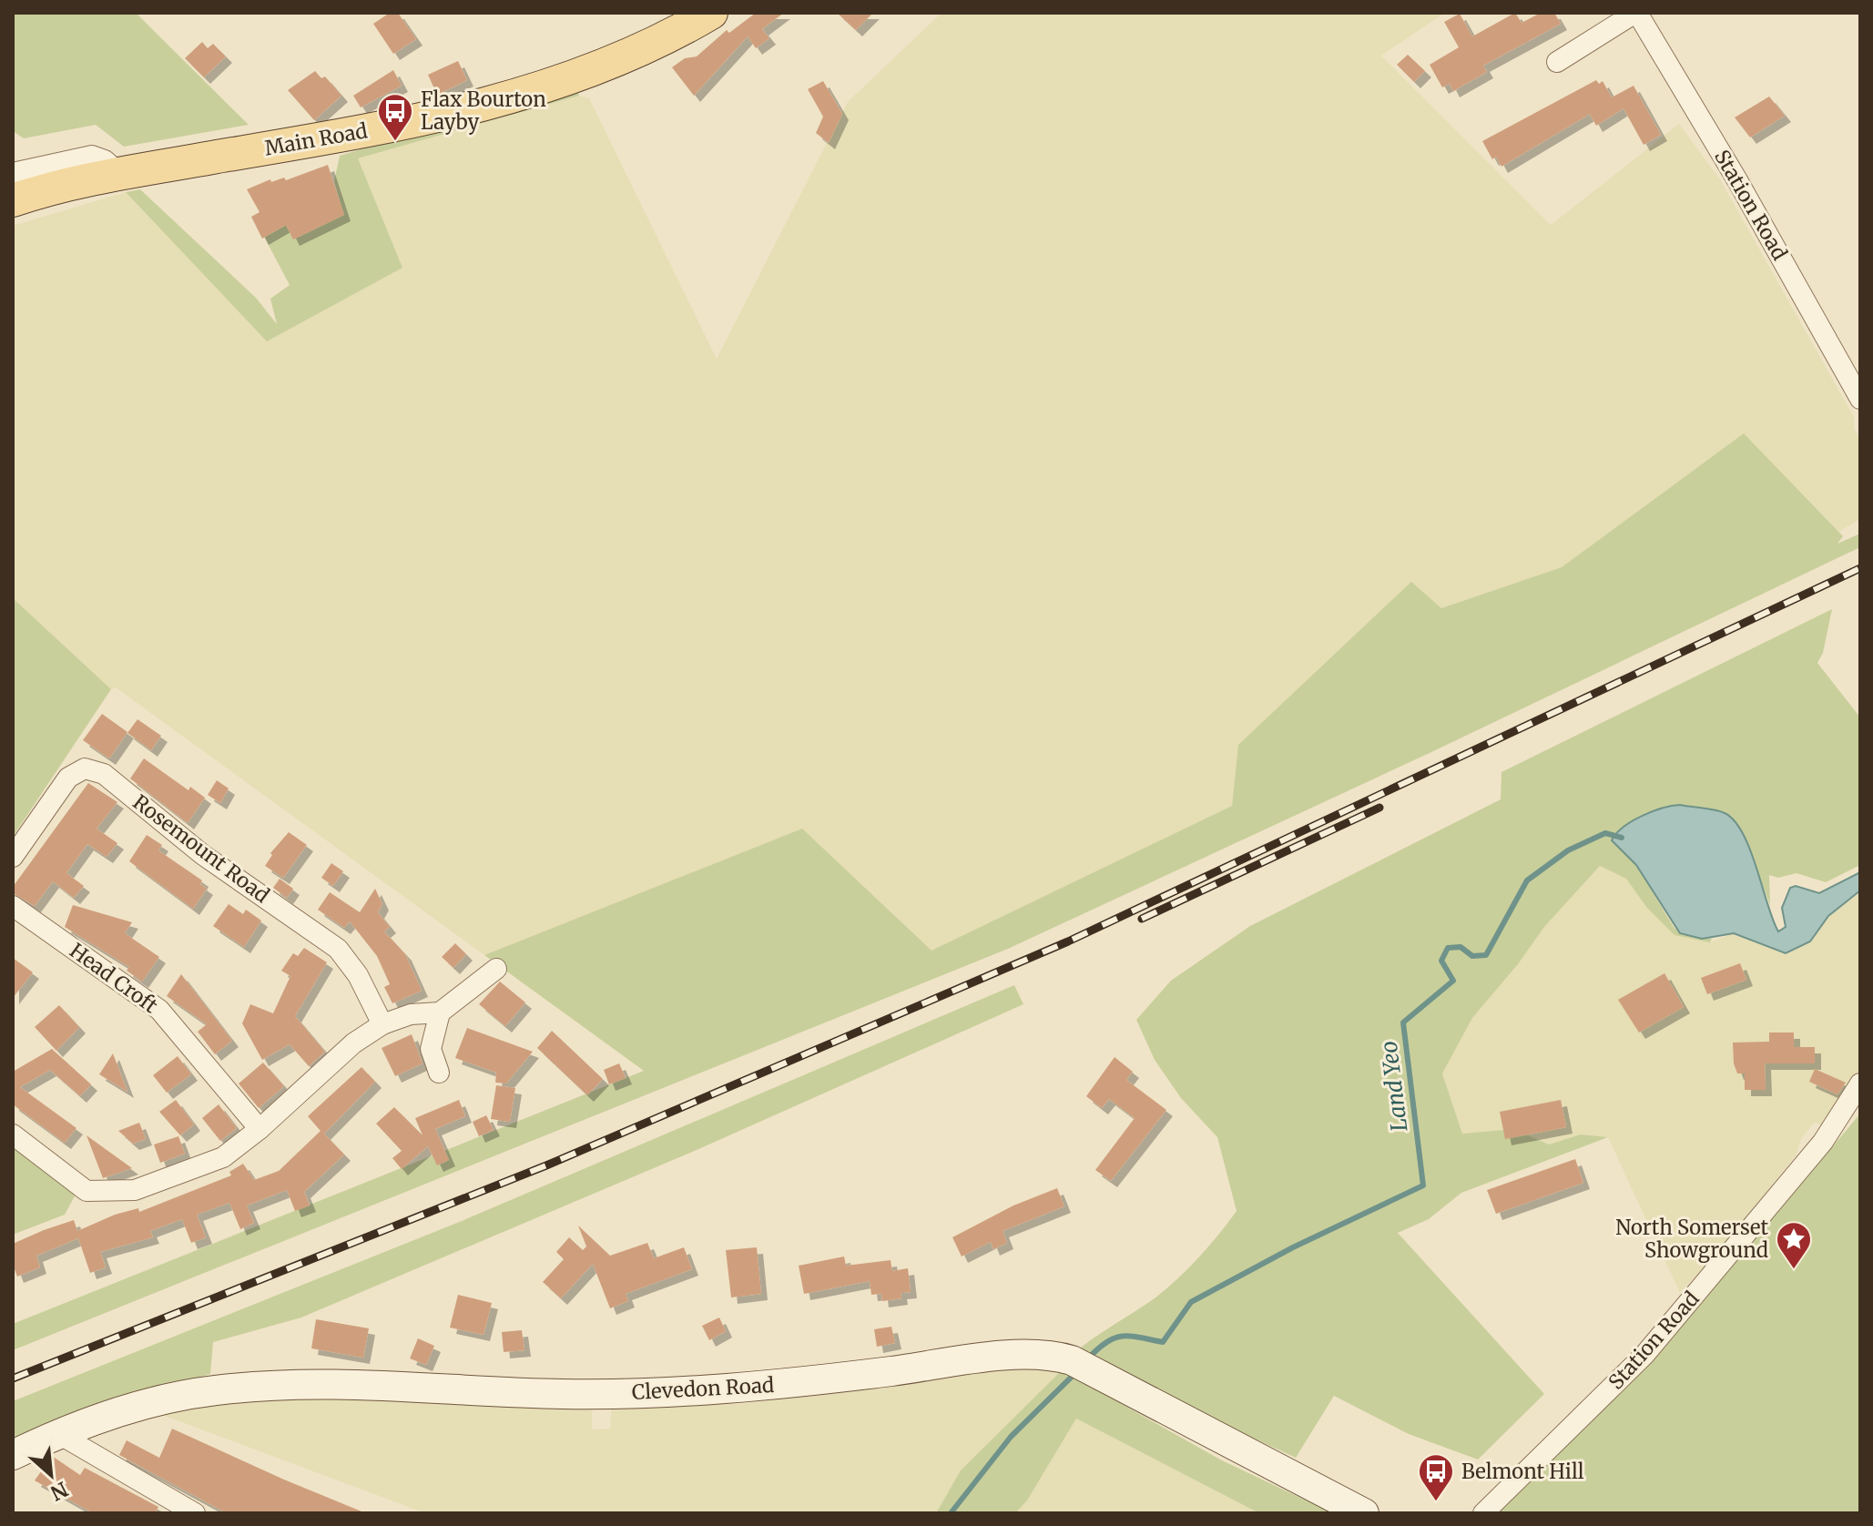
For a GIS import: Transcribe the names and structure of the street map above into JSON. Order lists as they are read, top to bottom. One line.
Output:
{"streets":{"main road":["Main Road","Clevedon Road"],"street":["Station Road","Rosemount Road","Head Croft"]},"water":["Land Yeo"],"places":{"bus stop":["Flax Bourton Layby","Belmont Hill"],"place":["North Somerset Showground"]},"north":"bottom right"}
